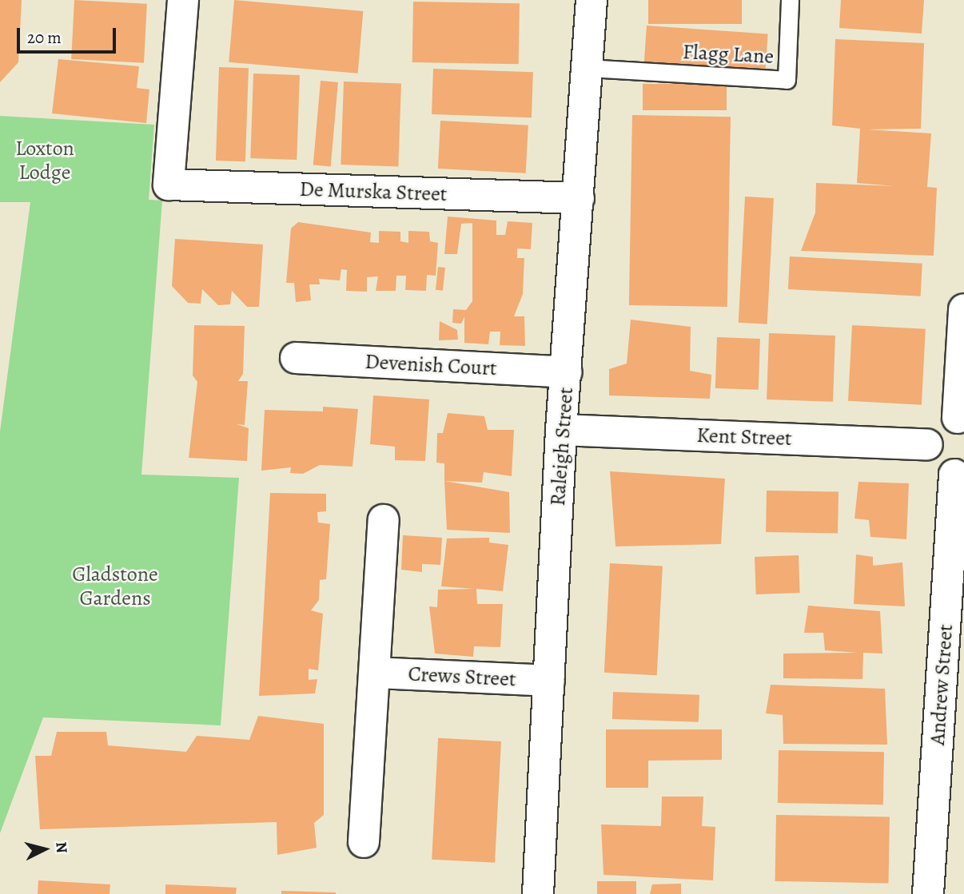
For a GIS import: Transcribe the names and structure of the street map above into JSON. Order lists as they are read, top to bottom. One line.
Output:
{"streets":{"street":["De Murska Street","Devenish Court","Kent Street","Raleigh Street","Crews Street","Andrew Street"],"lane":["Flagg Lane"]},"crossings":[["Flagg Lane","Raleigh Street"],["De Murska Street","Raleigh Street"],["Devenish Court","Raleigh Street"],["Kent Street","Raleigh Street"],["Raleigh Street","Crews Street"]],"parks":["Loxton Lodge","Gladstone Gardens"],"scale_bar":"20 m","north":"right"}
